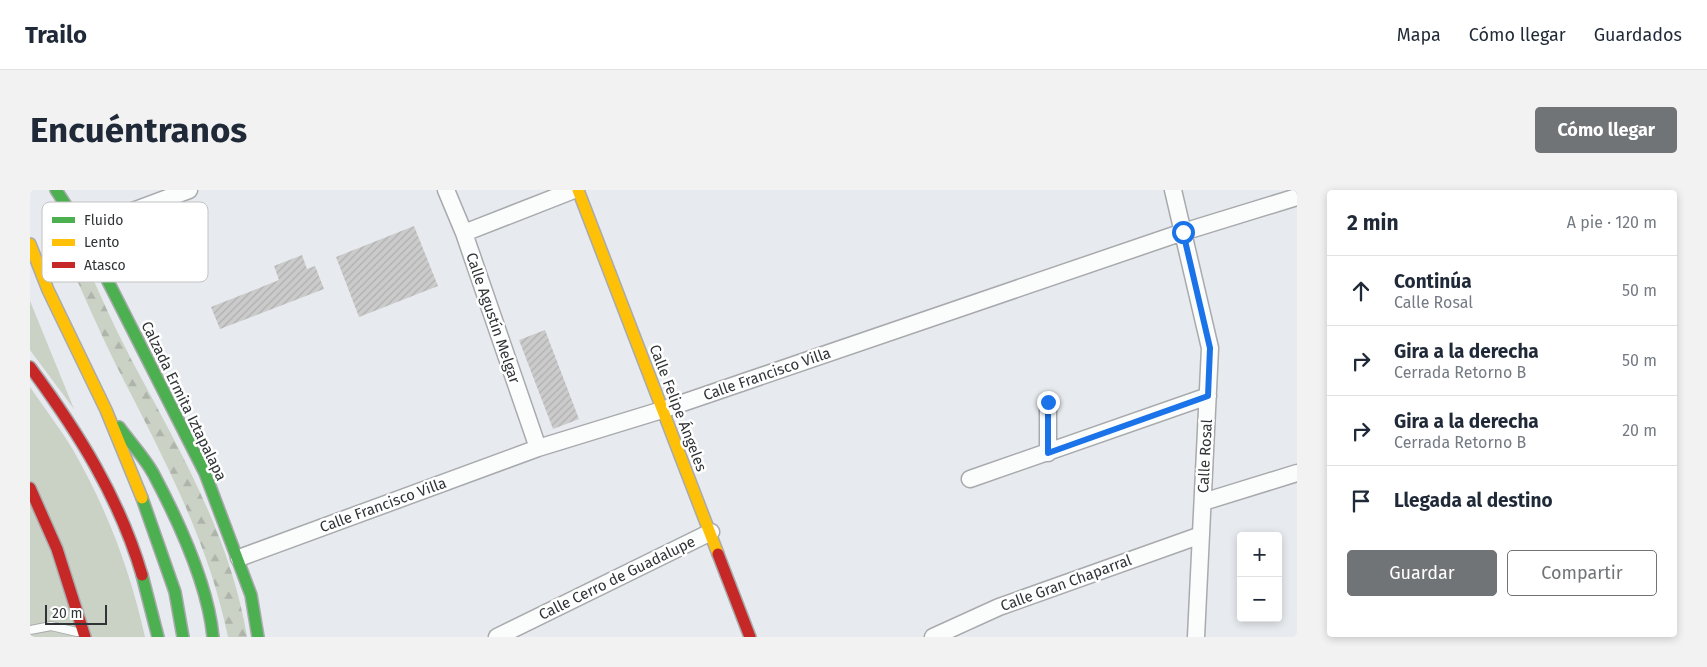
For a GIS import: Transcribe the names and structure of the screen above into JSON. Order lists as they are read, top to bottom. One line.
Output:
{"streets":{"main road":["Calzada Ermita Iztapalapa","Calle Felipe Ángeles"],"street":["Calle Agustín Melgar","Calle Francisco Villa","Calle Rosal","Calle Cerro de Guadalupe","Calle Gran Chaparral"]},"crossings":[["Calle Agustín Melgar","Calle Francisco Villa"],["Calle Francisco Villa","Calzada Ermita Iztapalapa"],["Calle Francisco Villa","Calle Felipe Ángeles"],["Calle Francisco Villa","Calle Rosal"],["Calle Felipe Ángeles","Calle Cerro de Guadalupe"],["Calle Rosal","Calle Gran Chaparral"]],"legend":["Fluido","Lento","Atasco"],"scale_bar":"20 m","page":{"header":"Trailo","nav":["Mapa","Cómo llegar","Guardados"],"buttons":["Cómo llegar",["Guardar","Compartir"]],"title":"Encuéntranos","heading":["2 min","A pie · 120 m"],"list":[["Continúa","Calle Rosal","50 m"],["Gira a la derecha","Cerrada Retorno B","50 m"],["Gira a la derecha","Cerrada Retorno B","20 m"],"Llegada al destino"],"map_buttons":["+","−"],"scale":"20 m"}}
